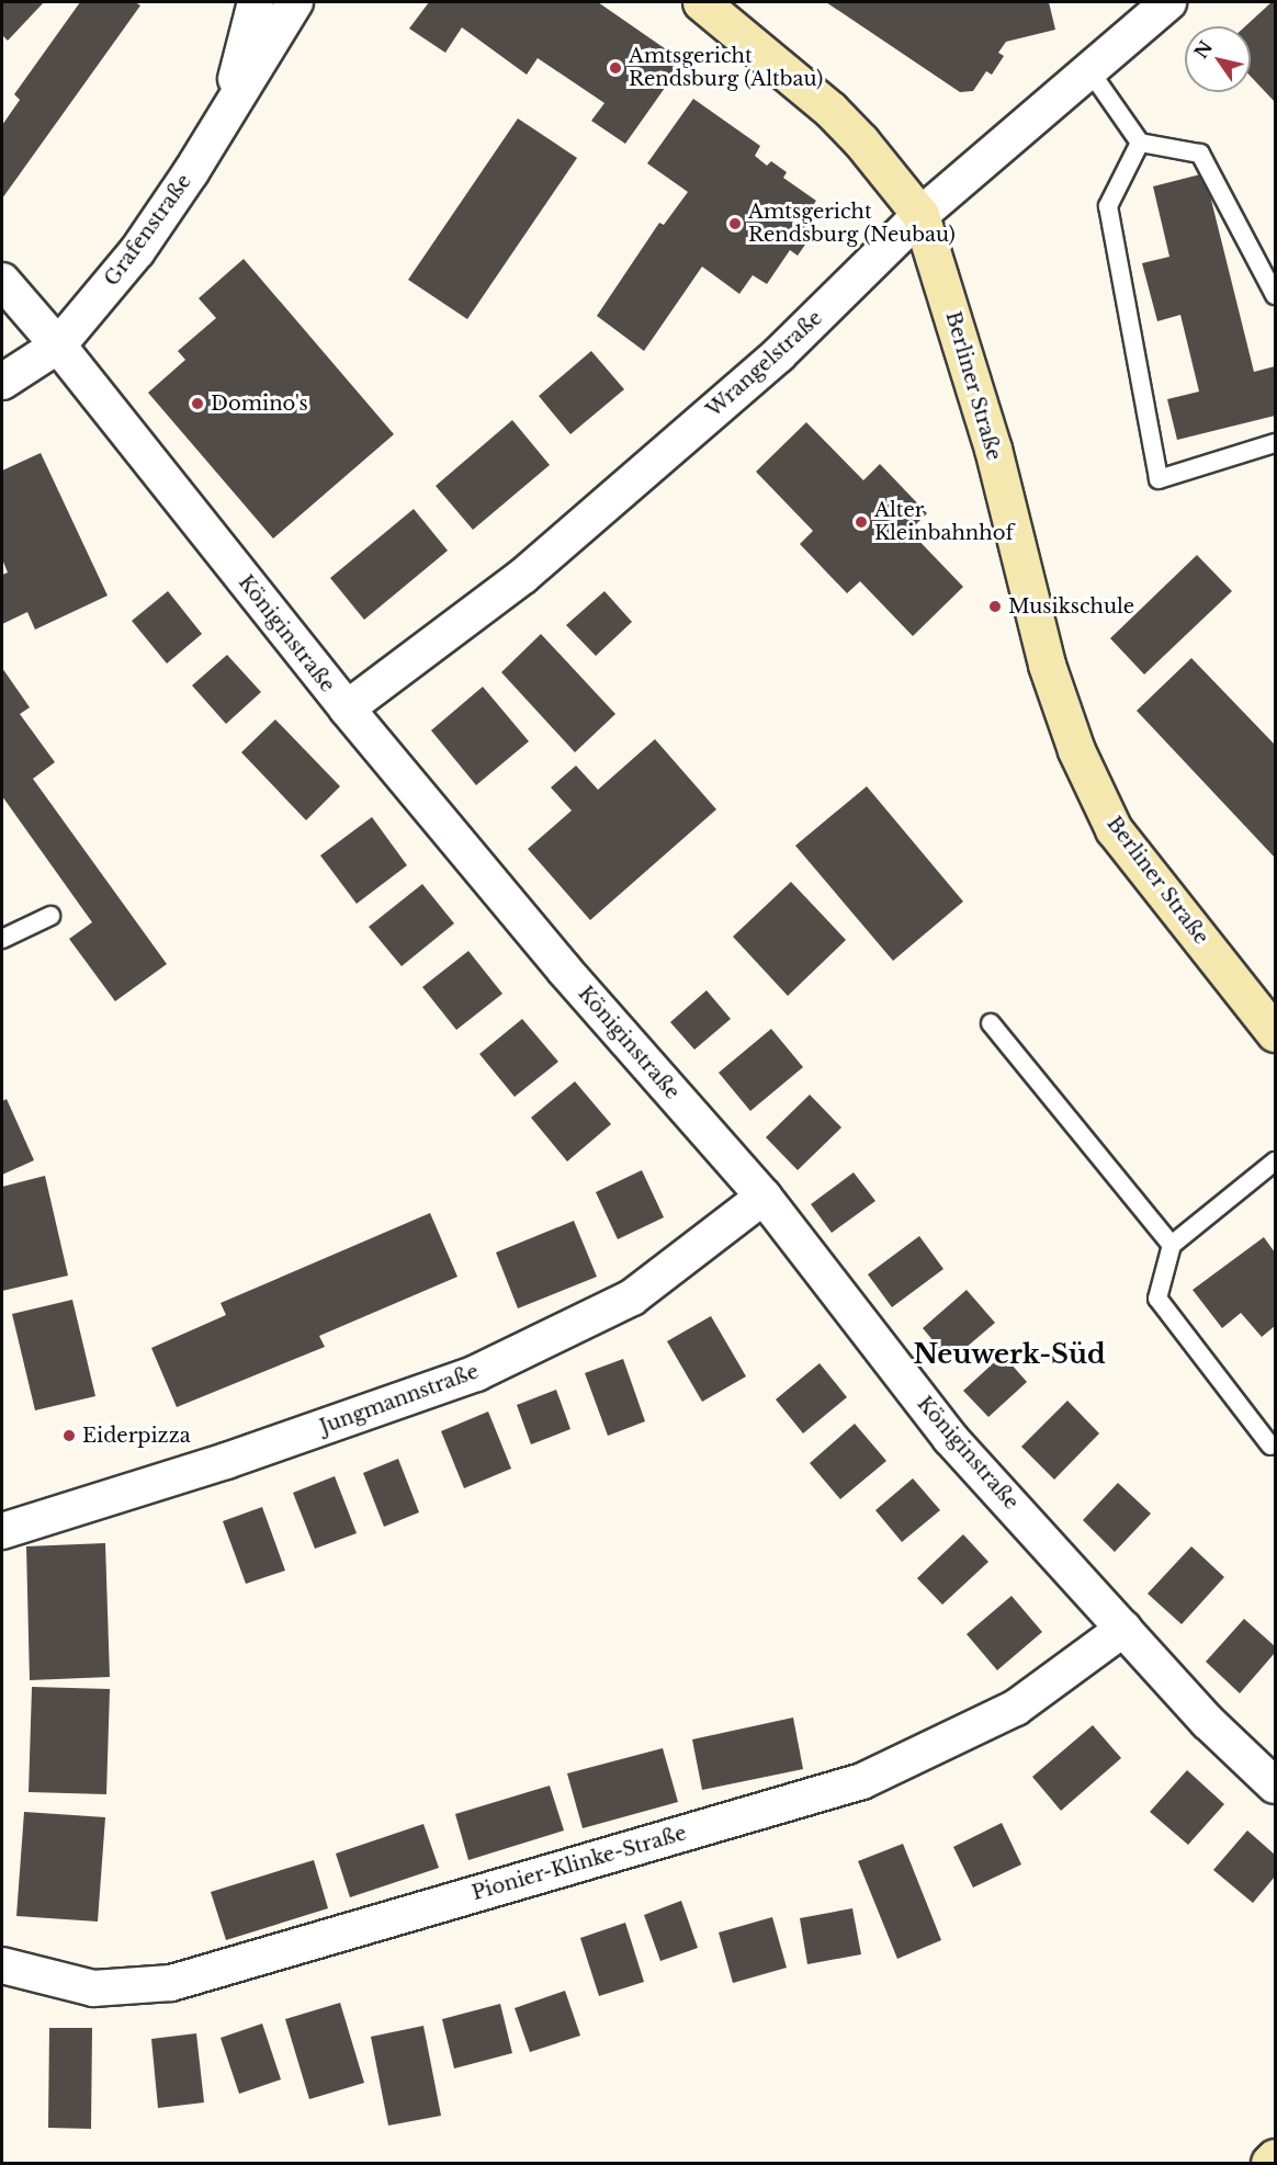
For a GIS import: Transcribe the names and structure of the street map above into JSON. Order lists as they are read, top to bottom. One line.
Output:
{"streets":{"main road":["Berliner Straße"],"street":["Grafenstraße","Wrangelstraße","Königinstraße","Jungmannstraße","Pionier-Klinke-Straße"]},"crossings":[["Grafenstraße","Königinstraße"],["Wrangelstraße","Berliner Straße"],["Wrangelstraße","Königinstraße"],["Königinstraße","Jungmannstraße"],["Königinstraße","Pionier-Klinke-Straße"]],"districts":["Neuwerk-Süd"],"places":["Amtsgericht Rendsburg (Altbau)","Amtsgericht Rendsburg (Neubau)","Domino's","Alter Kleinbahnhof","Musikschule","Eiderpizza"],"north":"top left"}
